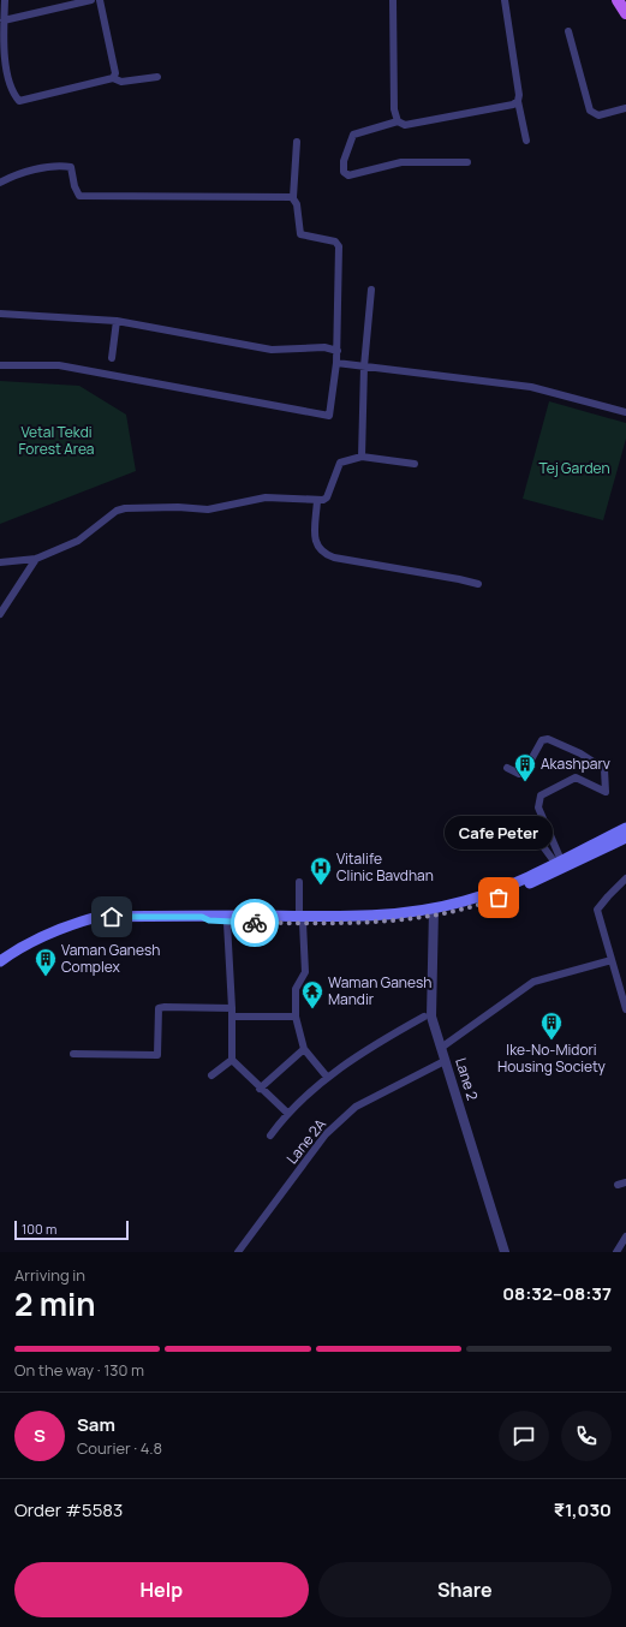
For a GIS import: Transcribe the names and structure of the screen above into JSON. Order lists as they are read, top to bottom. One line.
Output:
{"streets":{"street":["Lane 2","Lane 2A"]},"crossings":[["Lane 2","Lane 2A"]],"parks":["Vetal Tekdi Forest Area","Tej Garden"],"places":{"building":["Akashparv","Vaman Ganesh Complex","Ike-No-Midori Housing Society"],"hospital":["Vitalife Clinic Bavdhan"],"other":["Cafe Peter"],"temple":["Waman Ganesh Mandir"]},"scale_bar":"100 m","page":{"bubble":"Cafe Peter","scale":"100 m","heading":["2 min","Arriving in","08:32–08:37"],"panel":["Sam","Courier · 4.8","Order #5583","₹1,030"],"bar":"On the way · 130 m","round":"S","buttons":["Help","Share"]}}
